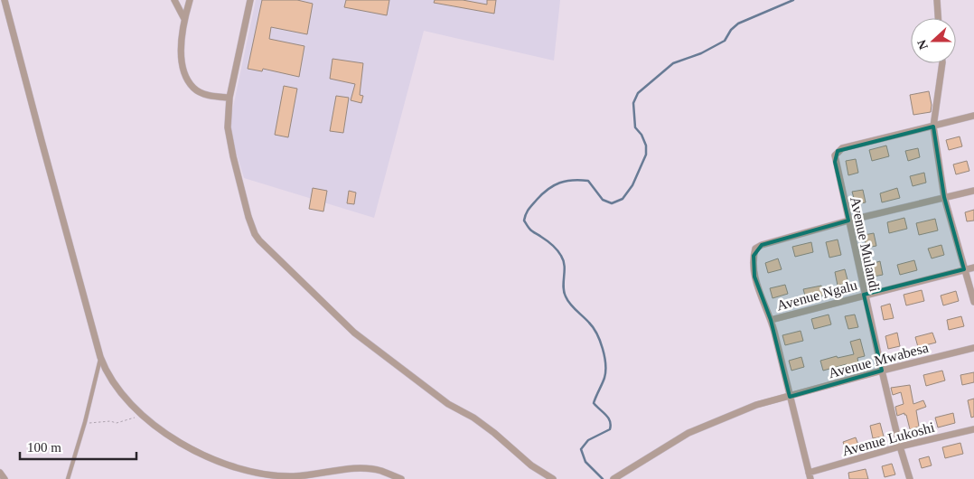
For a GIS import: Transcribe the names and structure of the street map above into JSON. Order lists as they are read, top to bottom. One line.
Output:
{"streets":{"street":["Avenue Mulandi","Avenue Ngalu","Avenue Mwabesa","Avenue Lukoshi"]},"crossings":[["Avenue Mulandi","Avenue Ngalu"],["Avenue Mulandi","Avenue Mwabesa"],["Avenue Mulandi","Avenue Lukoshi"]],"scale_bar":"100 m","north":"left"}
